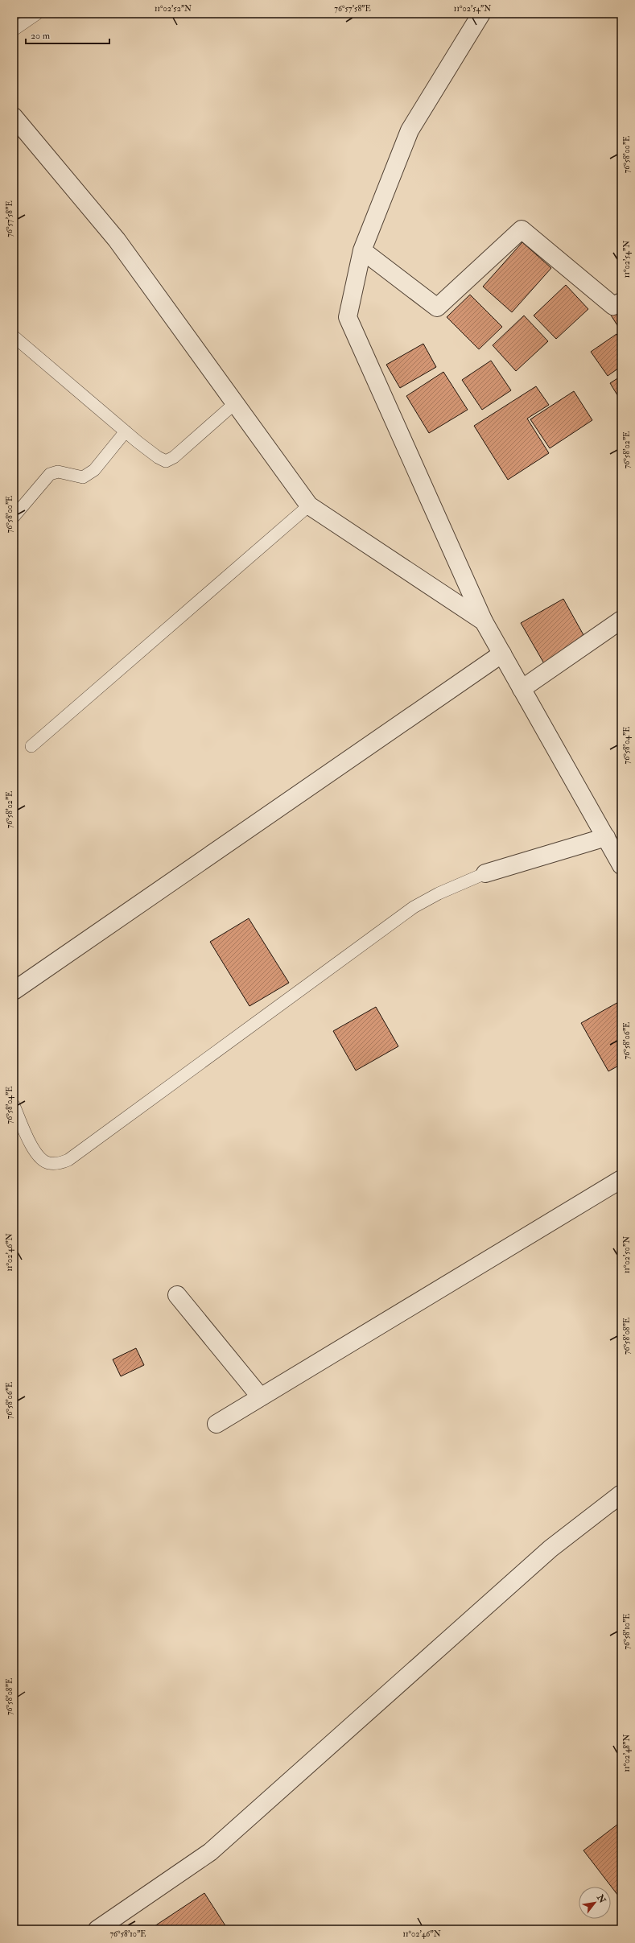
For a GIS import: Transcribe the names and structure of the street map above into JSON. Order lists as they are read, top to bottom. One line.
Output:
{"scale_bar":"20 m","north":"top right","coordinates":["11°02'52\"N","76°57'58\"E","11°02'54\"N","76°58'00\"E","76°58'02\"E","76°58'04\"E","76°58'06\"E","11°02'46\"N","11°02'50\"N","76°58'08\"E","76°58'10\"E","11°02'48\"N"]}
